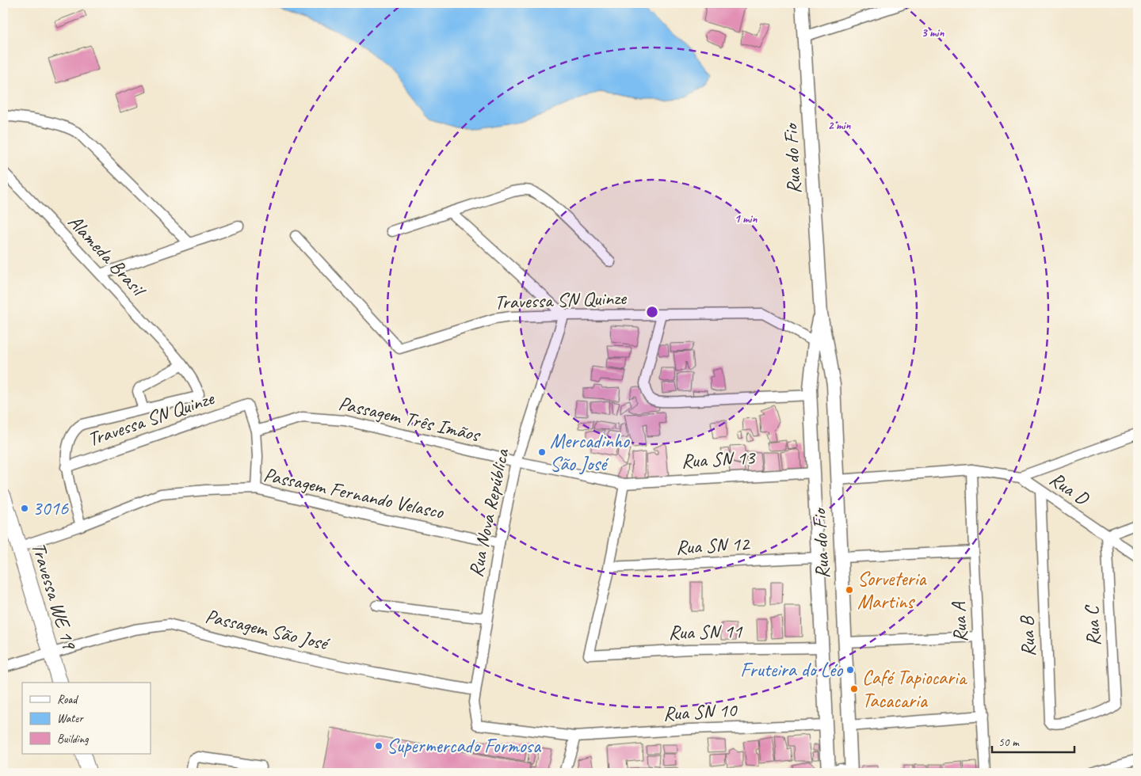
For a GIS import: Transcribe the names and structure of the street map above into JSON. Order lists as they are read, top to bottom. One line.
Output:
{"streets":{"main road":["Travessa WE 19"],"street":["Rua do Fio","Alameda Brasil","Travessa SN Quinze","Passagem Três Imãos","Rua SN 13","Rua D","Passagem Fernando Velasco","Rua Nova República","Rua SN 12","Rua A","Rua C","Passagem São José","Rua SN 11","Rua B","Rua SN 10"]},"crossings":[["Rua do Fio","Travessa SN Quinze"],["Rua do Fio","Rua SN 13"],["Rua do Fio","Rua SN 12"],["Rua do Fio","Rua SN 11"],["Rua do Fio","Rua SN 10"],["Travessa SN Quinze","Passagem Três Imãos"],["Travessa SN Quinze","Rua Nova República"],["Passagem Três Imãos","Rua SN 13"],["Passagem Três Imãos","Rua Nova República"],["Rua D","Rua A"],["Rua D","Rua C"],["Rua D","Rua B"],["Passagem Fernando Velasco","Rua Nova República"],["Passagem Fernando Velasco","Travessa WE 19"],["Rua Nova República","Passagem São José"],["Rua Nova República","Rua SN 10"],["Rua SN 12","Rua SN 11"],["Travessa WE 19","Passagem São José"],["Rua C","Rua B"]],"places":["Mercadinho São José","3016","Sorveteria Martins","Fruteira do Léo","Café Tapiocaria Tacacaria","Supermercado Formosa"],"legend":["Road","Water","Building"],"scale_bar":"50 m","rings":["3 min","2 min","1 min"]}
